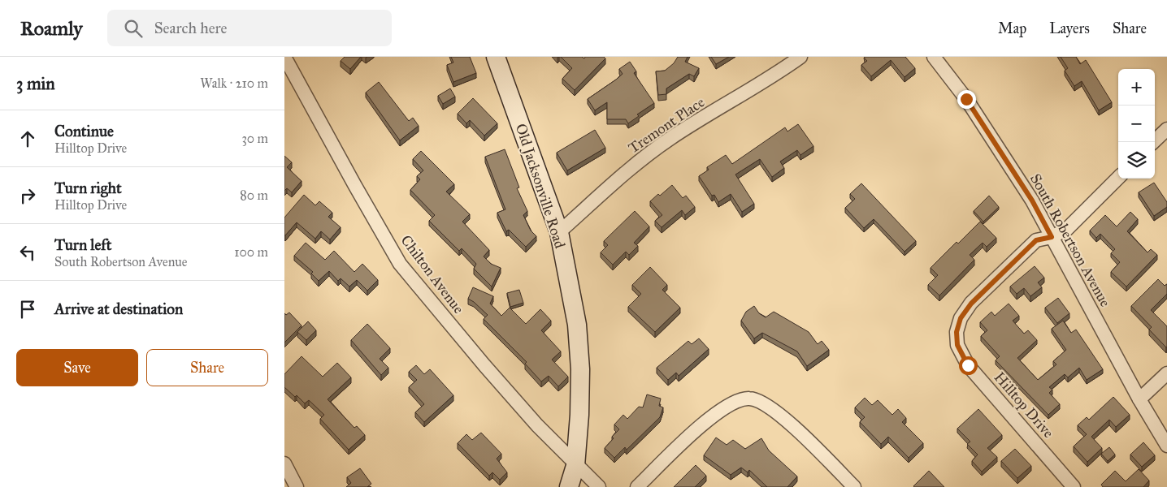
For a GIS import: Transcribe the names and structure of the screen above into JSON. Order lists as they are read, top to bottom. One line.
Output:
{"streets":{"main road":["Old Jacksonville Road"],"street":["Tremont Place","South Robertson Avenue","Chilton Avenue","Hilltop Drive"]},"crossings":[["Tremont Place","Old Jacksonville Road"],["Old Jacksonville Road","Chilton Avenue"],["South Robertson Avenue","Hilltop Drive"]],"page":{"header":"Roamly","search":"Search here","nav":["Map","Layers","Share"],"heading":["3 min","Walk · 210 m"],"map_buttons":["+","−"],"list":[["Continue","Hilltop Drive","30 m"],["Turn right","Hilltop Drive","80 m"],["Turn left","South Robertson Avenue","100 m"],"Arrive at destination"],"buttons":["Save","Share"]}}
